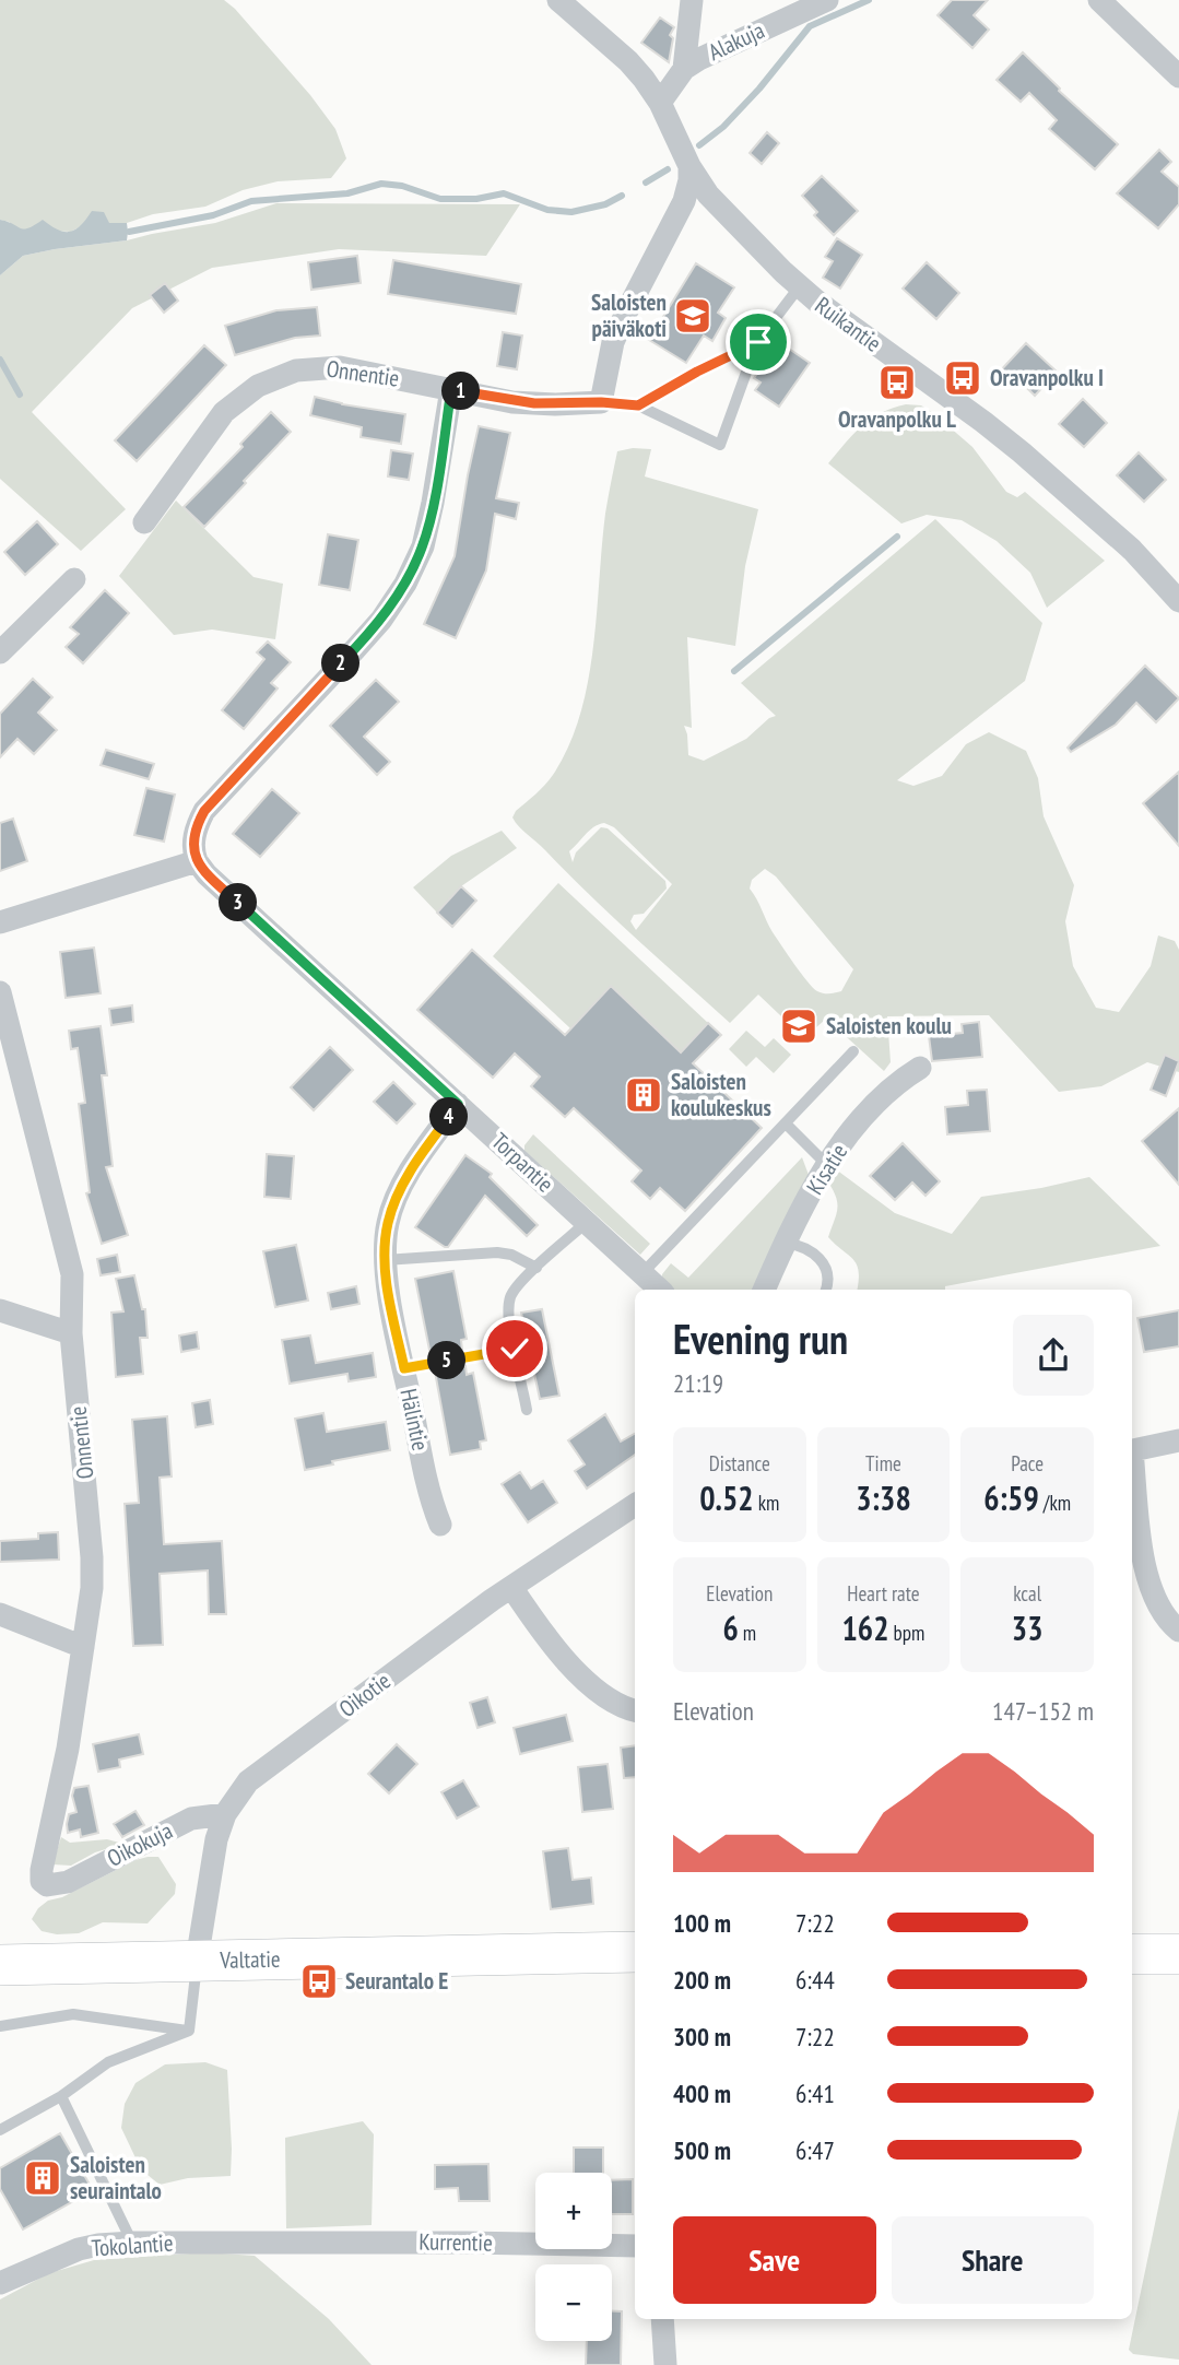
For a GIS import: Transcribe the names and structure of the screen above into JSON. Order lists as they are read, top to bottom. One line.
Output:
{"streets":{"highway":["Valtatie"],"street":["Alakuja","Ruikantie","Onnentie","Torpantie","Kisatie","Hälintie","Oikotie","Oikokuja","Kurrentie","Tokolantie"]},"crossings":[["Alakuja","Ruikantie"],["Onnentie","Oikokuja"],["Torpantie","Hälintie"],["Oikotie","Oikokuja"],["Oikotie","Valtatie"],["Kurrentie","Tokolantie"]],"places":{"school or university":["Saloisten päiväkoti","Saloisten koulu"],"bus stop":["Oravanpolku I","Oravanpolku L","Seurantalo E"],"building":["Saloisten koulukeskus","Saloisten seuraintalo"]},"page":{"pins":["1","2","3","4","5"],"heading":["Evening run","21:19"],"stats":[["Distance","0.52 km"],["Time","3:38"],["Pace","6:59 /km"],["Elevation","6 m"],["Heart rate","162 bpm"],["kcal","33"]],"chart":["Elevation","147–152 m"],"list":[{"name":"100 m","note":"7:22"},{"name":"200 m","note":"6:44"},{"name":"300 m","note":"7:22"},{"name":"400 m","note":"6:41"},{"name":"500 m","note":"6:47"}],"map_buttons":["+","−"],"buttons":["Save","Share"]}}
